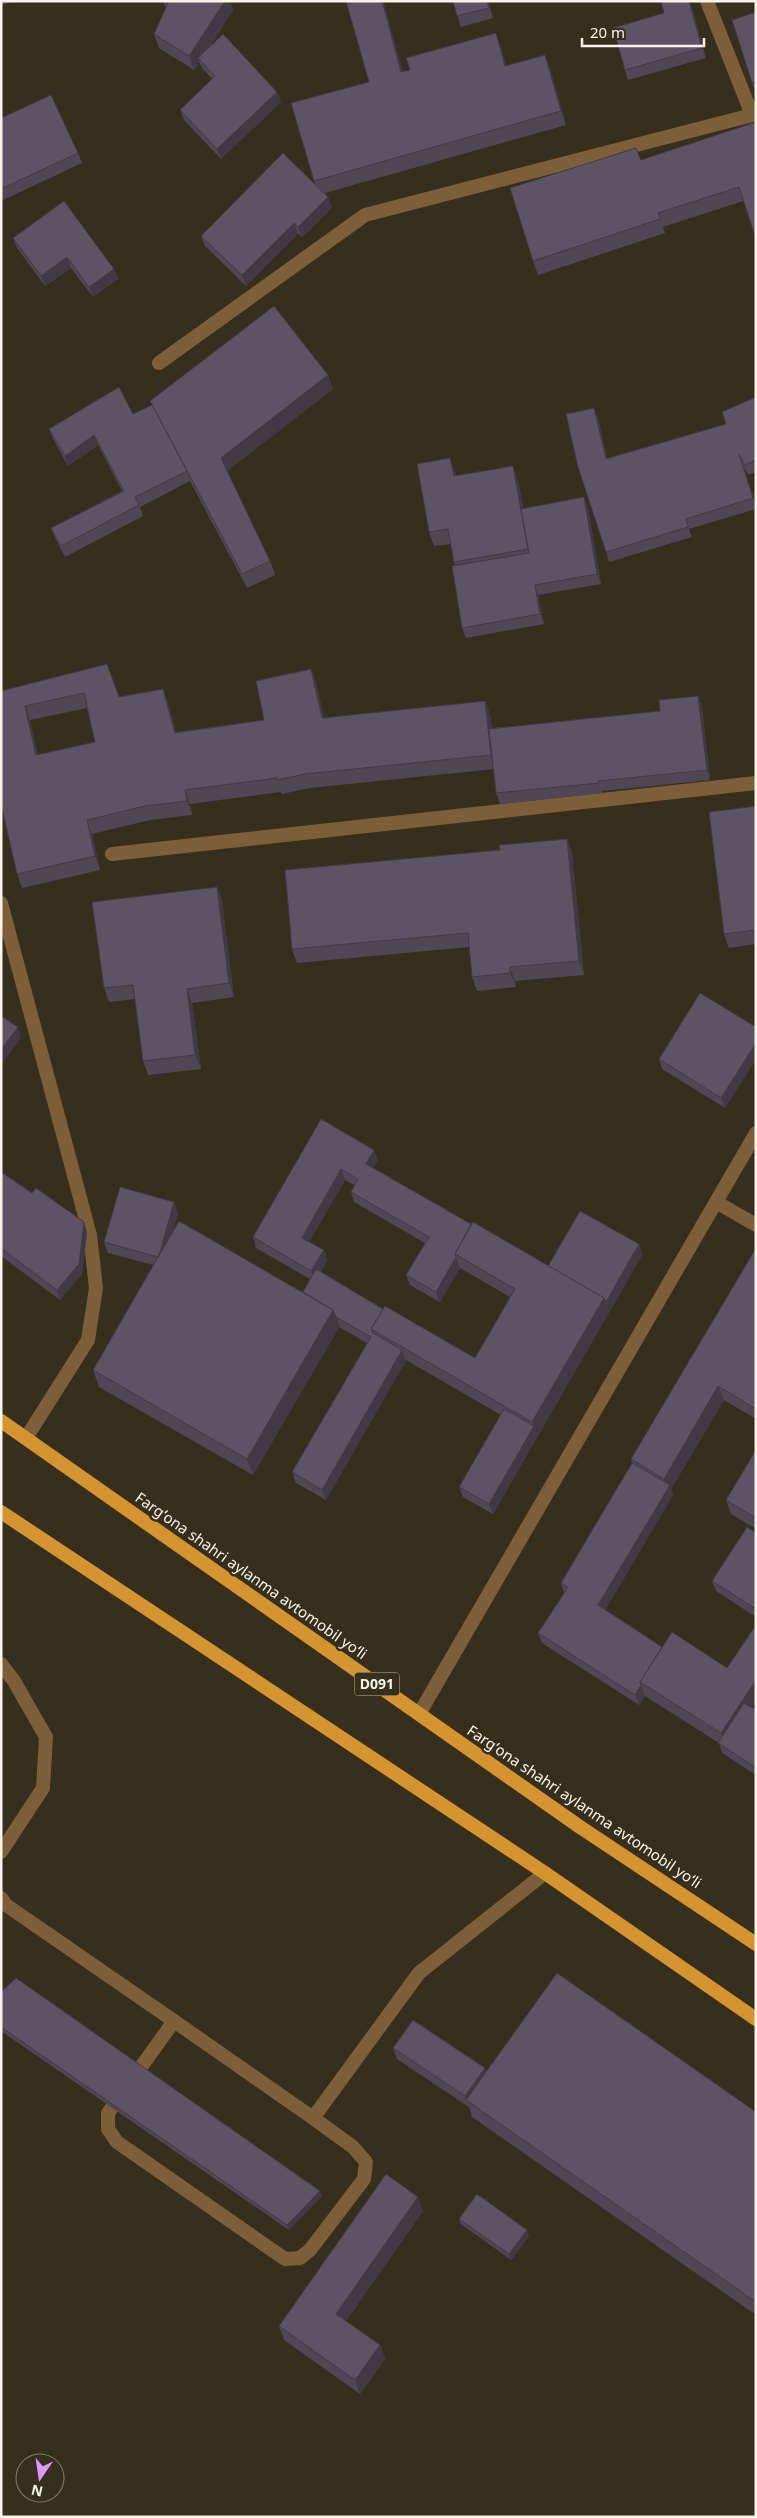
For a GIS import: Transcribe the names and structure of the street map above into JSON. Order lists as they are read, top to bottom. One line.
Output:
{"streets":{"highway":["Fargʻona shahri aylanma avtomobil yoʻli","D091"]},"scale_bar":"20 m","north":"bottom"}
